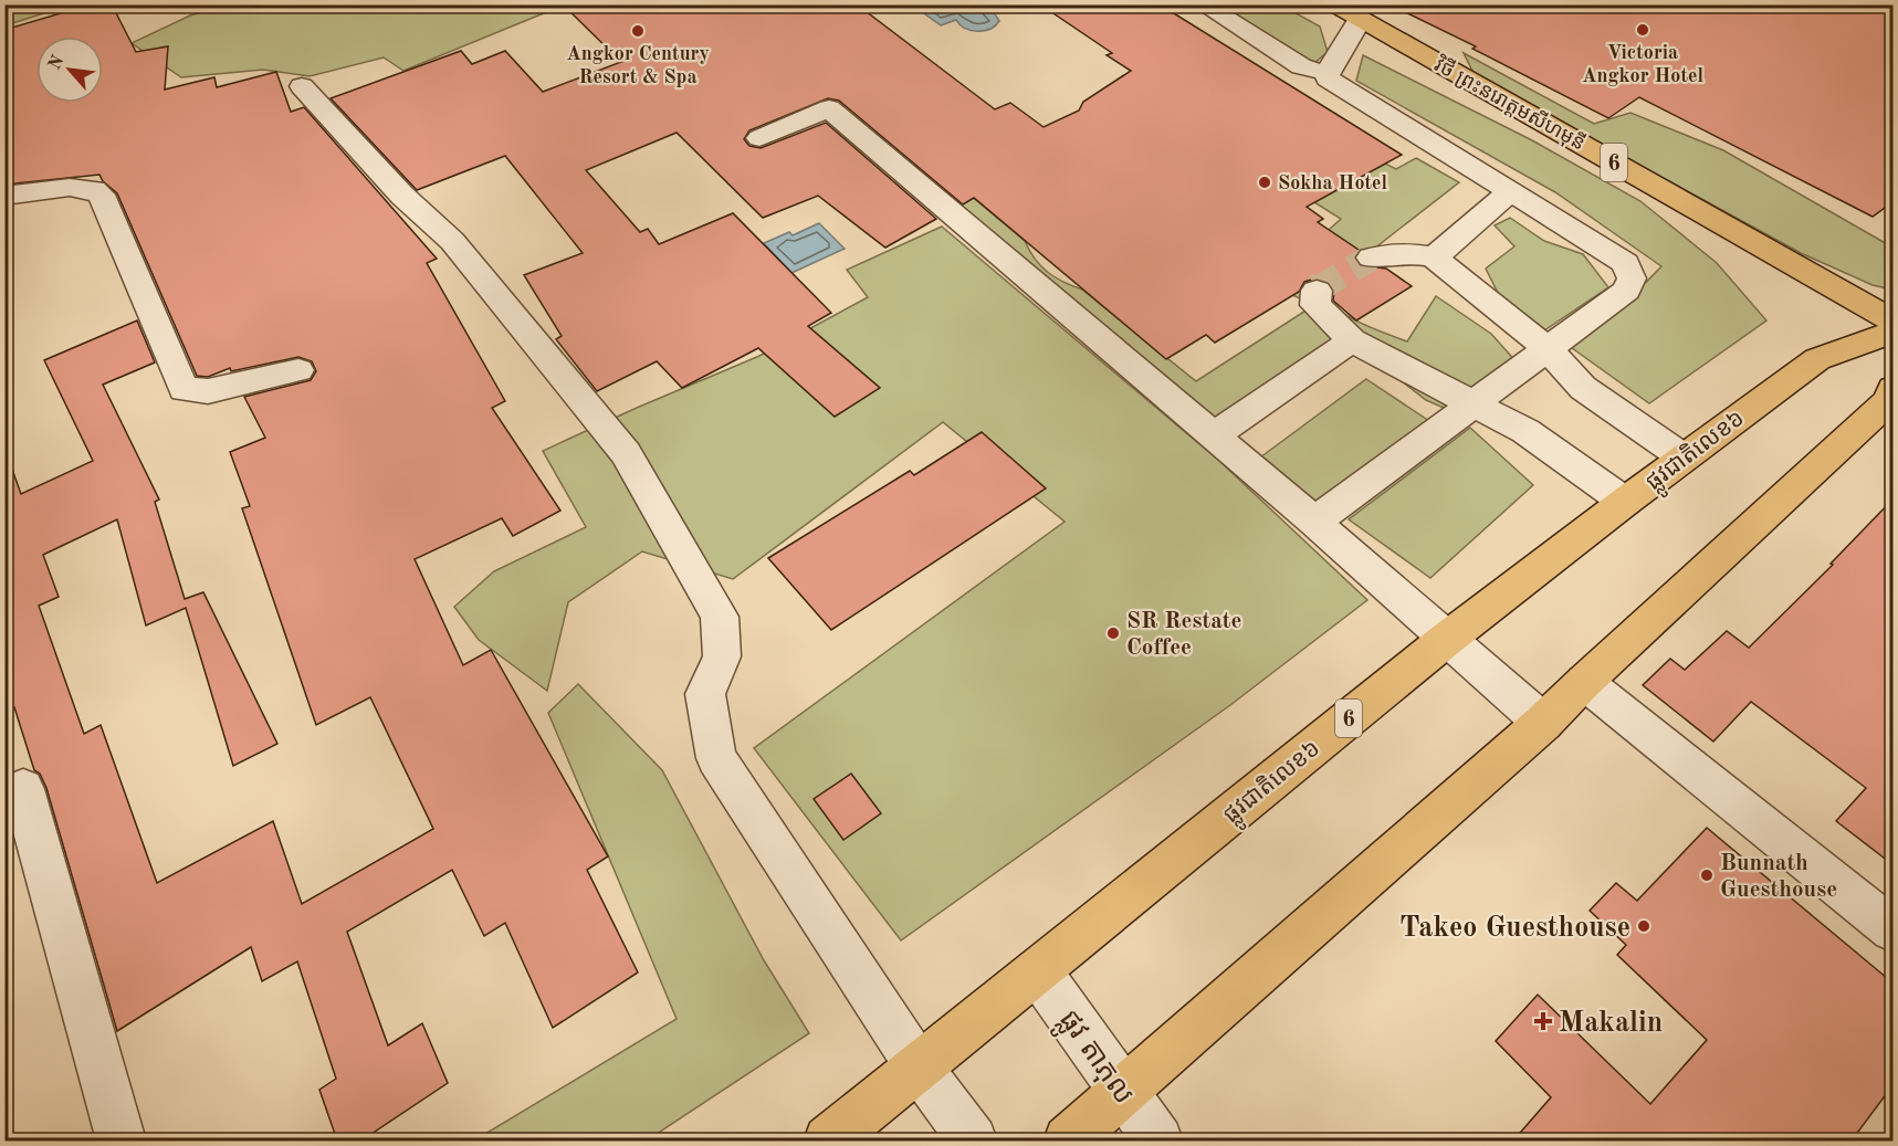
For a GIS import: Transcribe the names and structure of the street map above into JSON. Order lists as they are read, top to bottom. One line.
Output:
{"streets":{"main road":["វិថី ព្រះនរោត្ដមសីហមុនី","6","ផ្លូវជាតិលេខ៦"],"street":["ផ្លូវ តាភុល"]},"crossings":[["ផ្លូវជាតិលេខ៦","ផ្លូវ តាភុល"]],"places":{"other":["Victoria Angkor Hotel","Angkor Century Resort & Spa","Sokha Hotel","SR Restate Coffee","Bunnath Guesthouse","Takeo Guesthouse"],"health":["Makalin"]},"north":"top left"}
